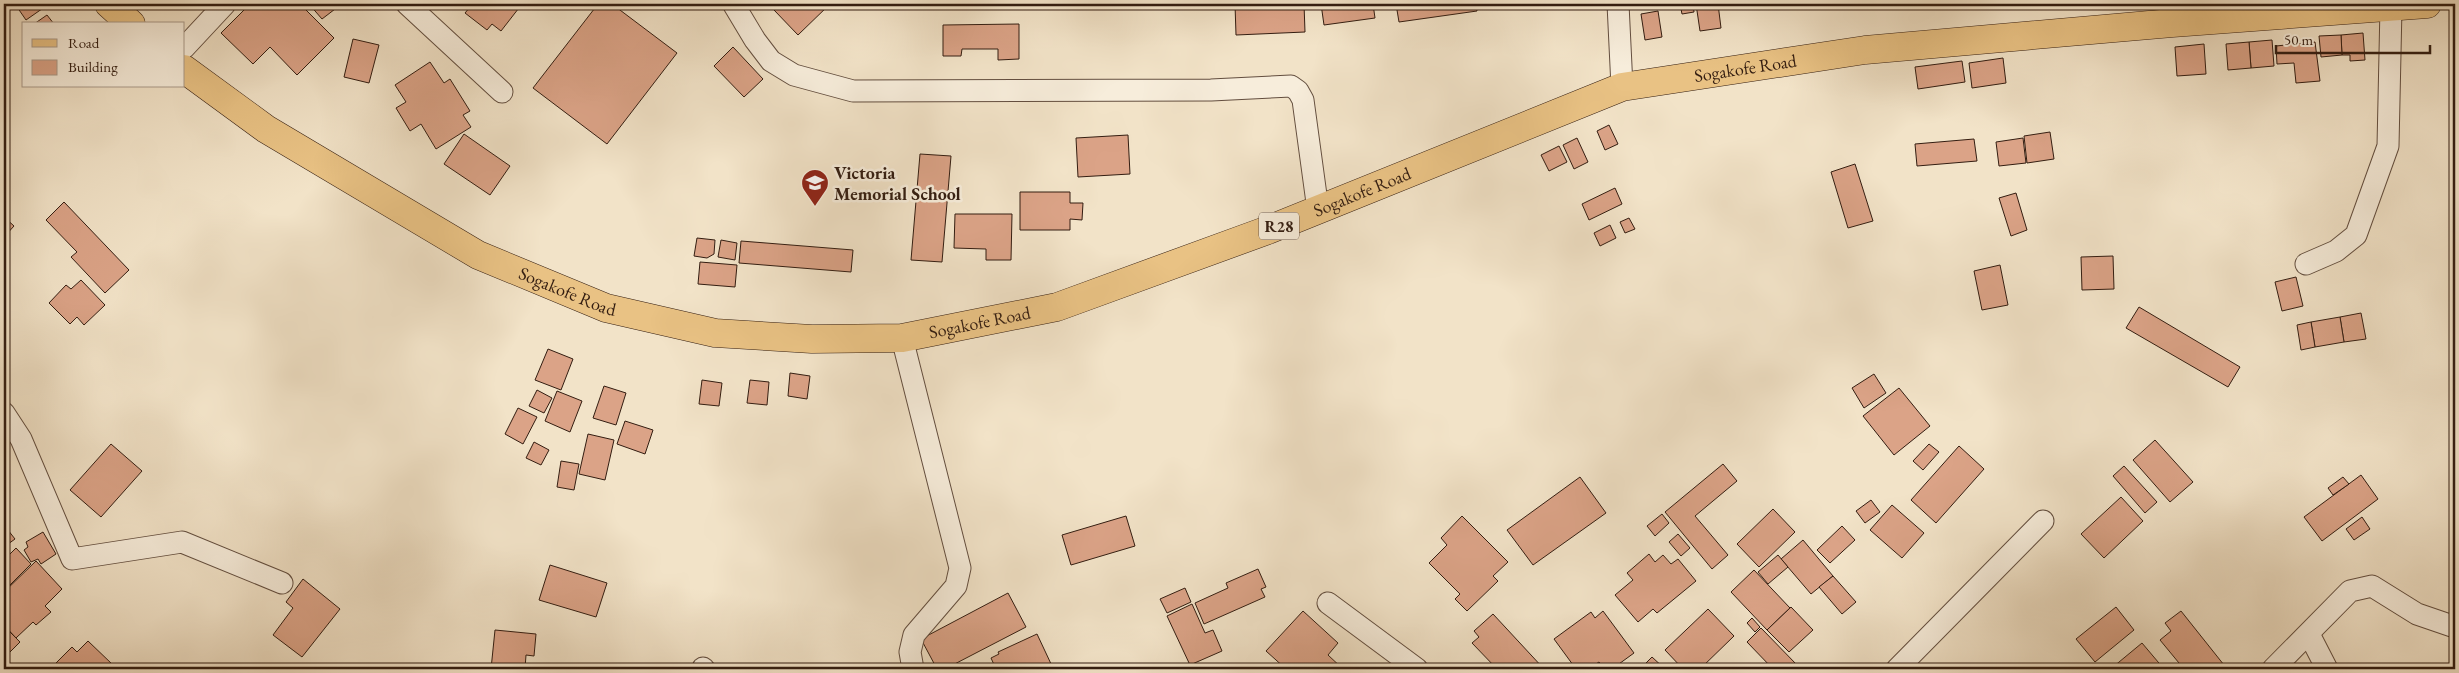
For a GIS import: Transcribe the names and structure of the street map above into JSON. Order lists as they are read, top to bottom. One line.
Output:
{"streets":{"main road":["Sogakofe Road","R28"]},"places":{"school or university":["Victoria Memorial School"]},"legend":["Road","Building"],"scale_bar":"50 m"}
